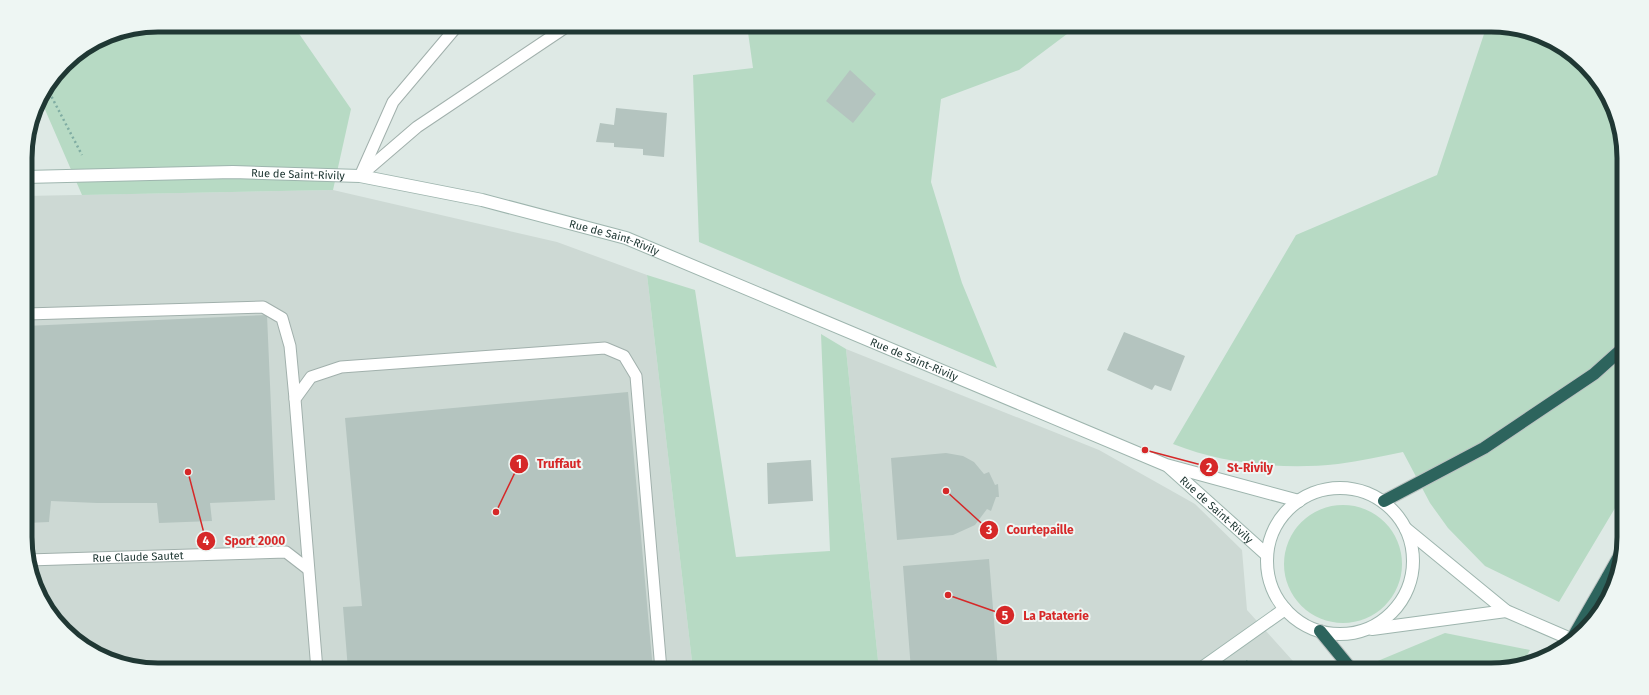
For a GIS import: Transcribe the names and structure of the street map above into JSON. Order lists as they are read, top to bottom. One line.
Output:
{"streets":{"street":["Rue de Saint-Rivily"],"lane":["Rue Claude Sautet"]},"places":["St-Rivily","Sport 2000","Courtepaille","Truffaut","La Pataterie"]}
